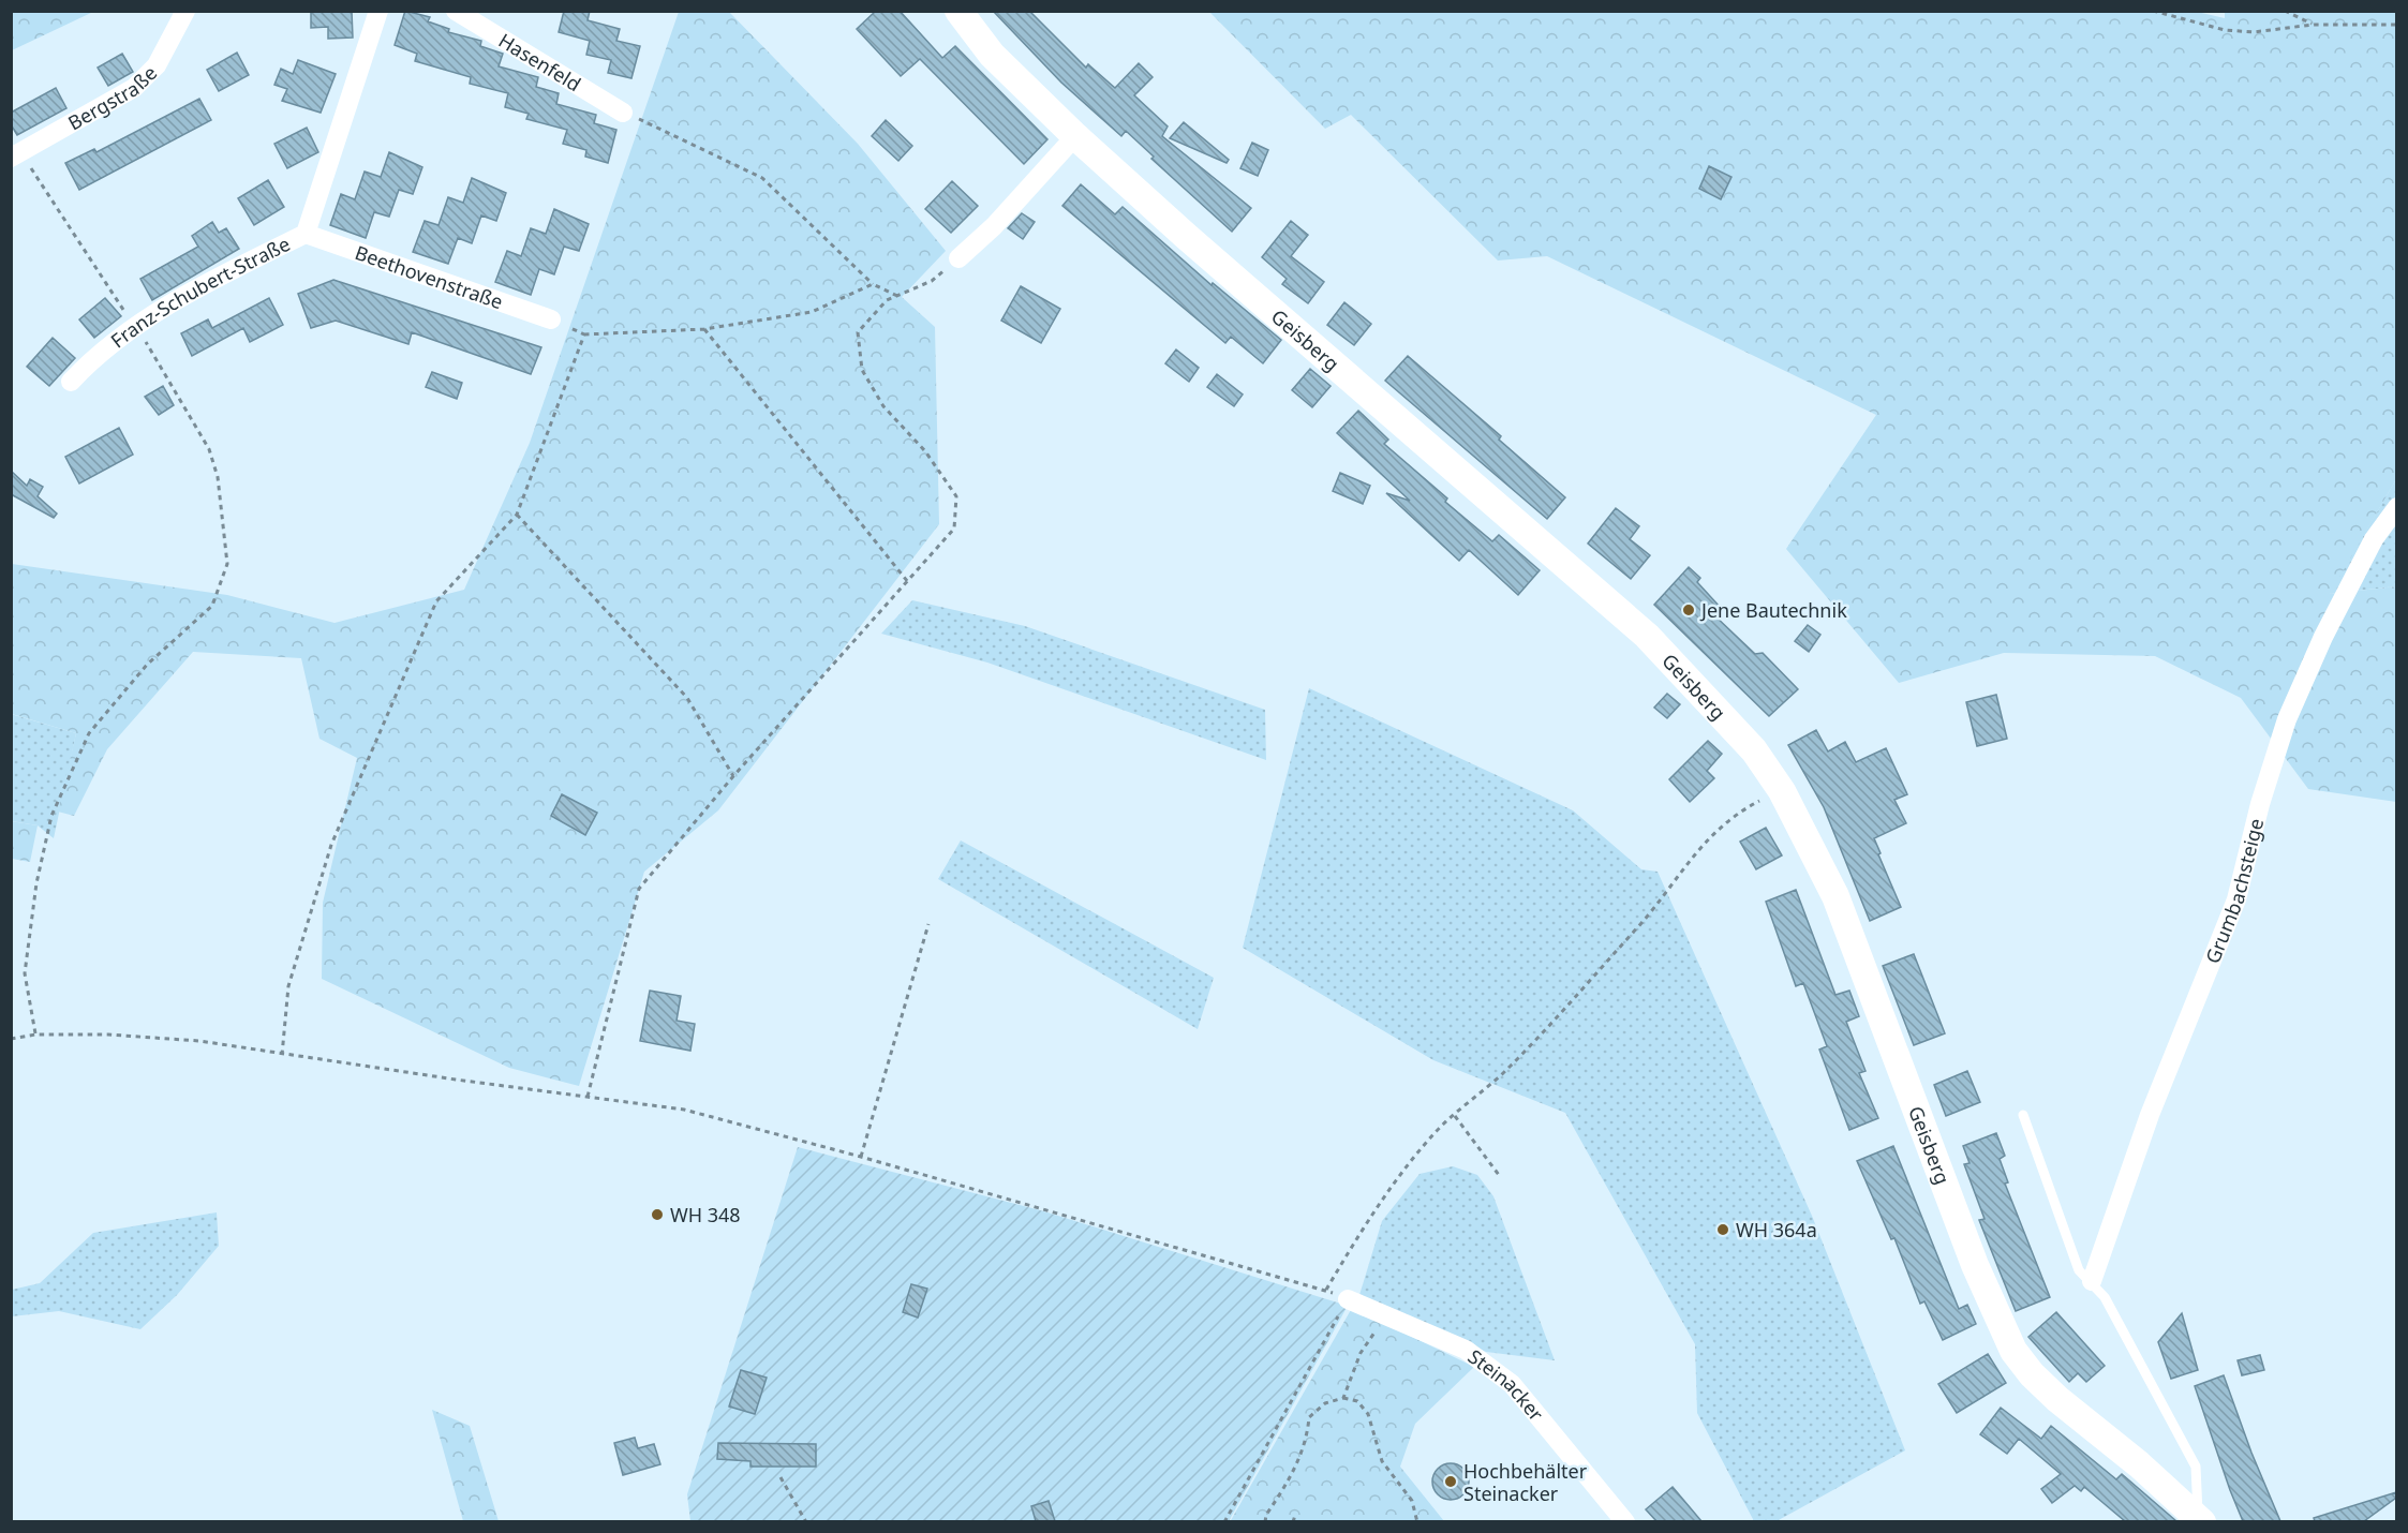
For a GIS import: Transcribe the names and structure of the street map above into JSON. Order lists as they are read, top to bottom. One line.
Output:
{"streets":{"street":["Hasenfeld","Bergstraße","Beethovenstraße","Franz-Schubert-Straße","Geisberg","Grumbachsteige","Steinacker"]},"crossings":[["Beethovenstraße","Franz-Schubert-Straße"]],"places":["Jene Bautechnik","WH 348","WH 364a","Hochbehälter Steinacker"]}
